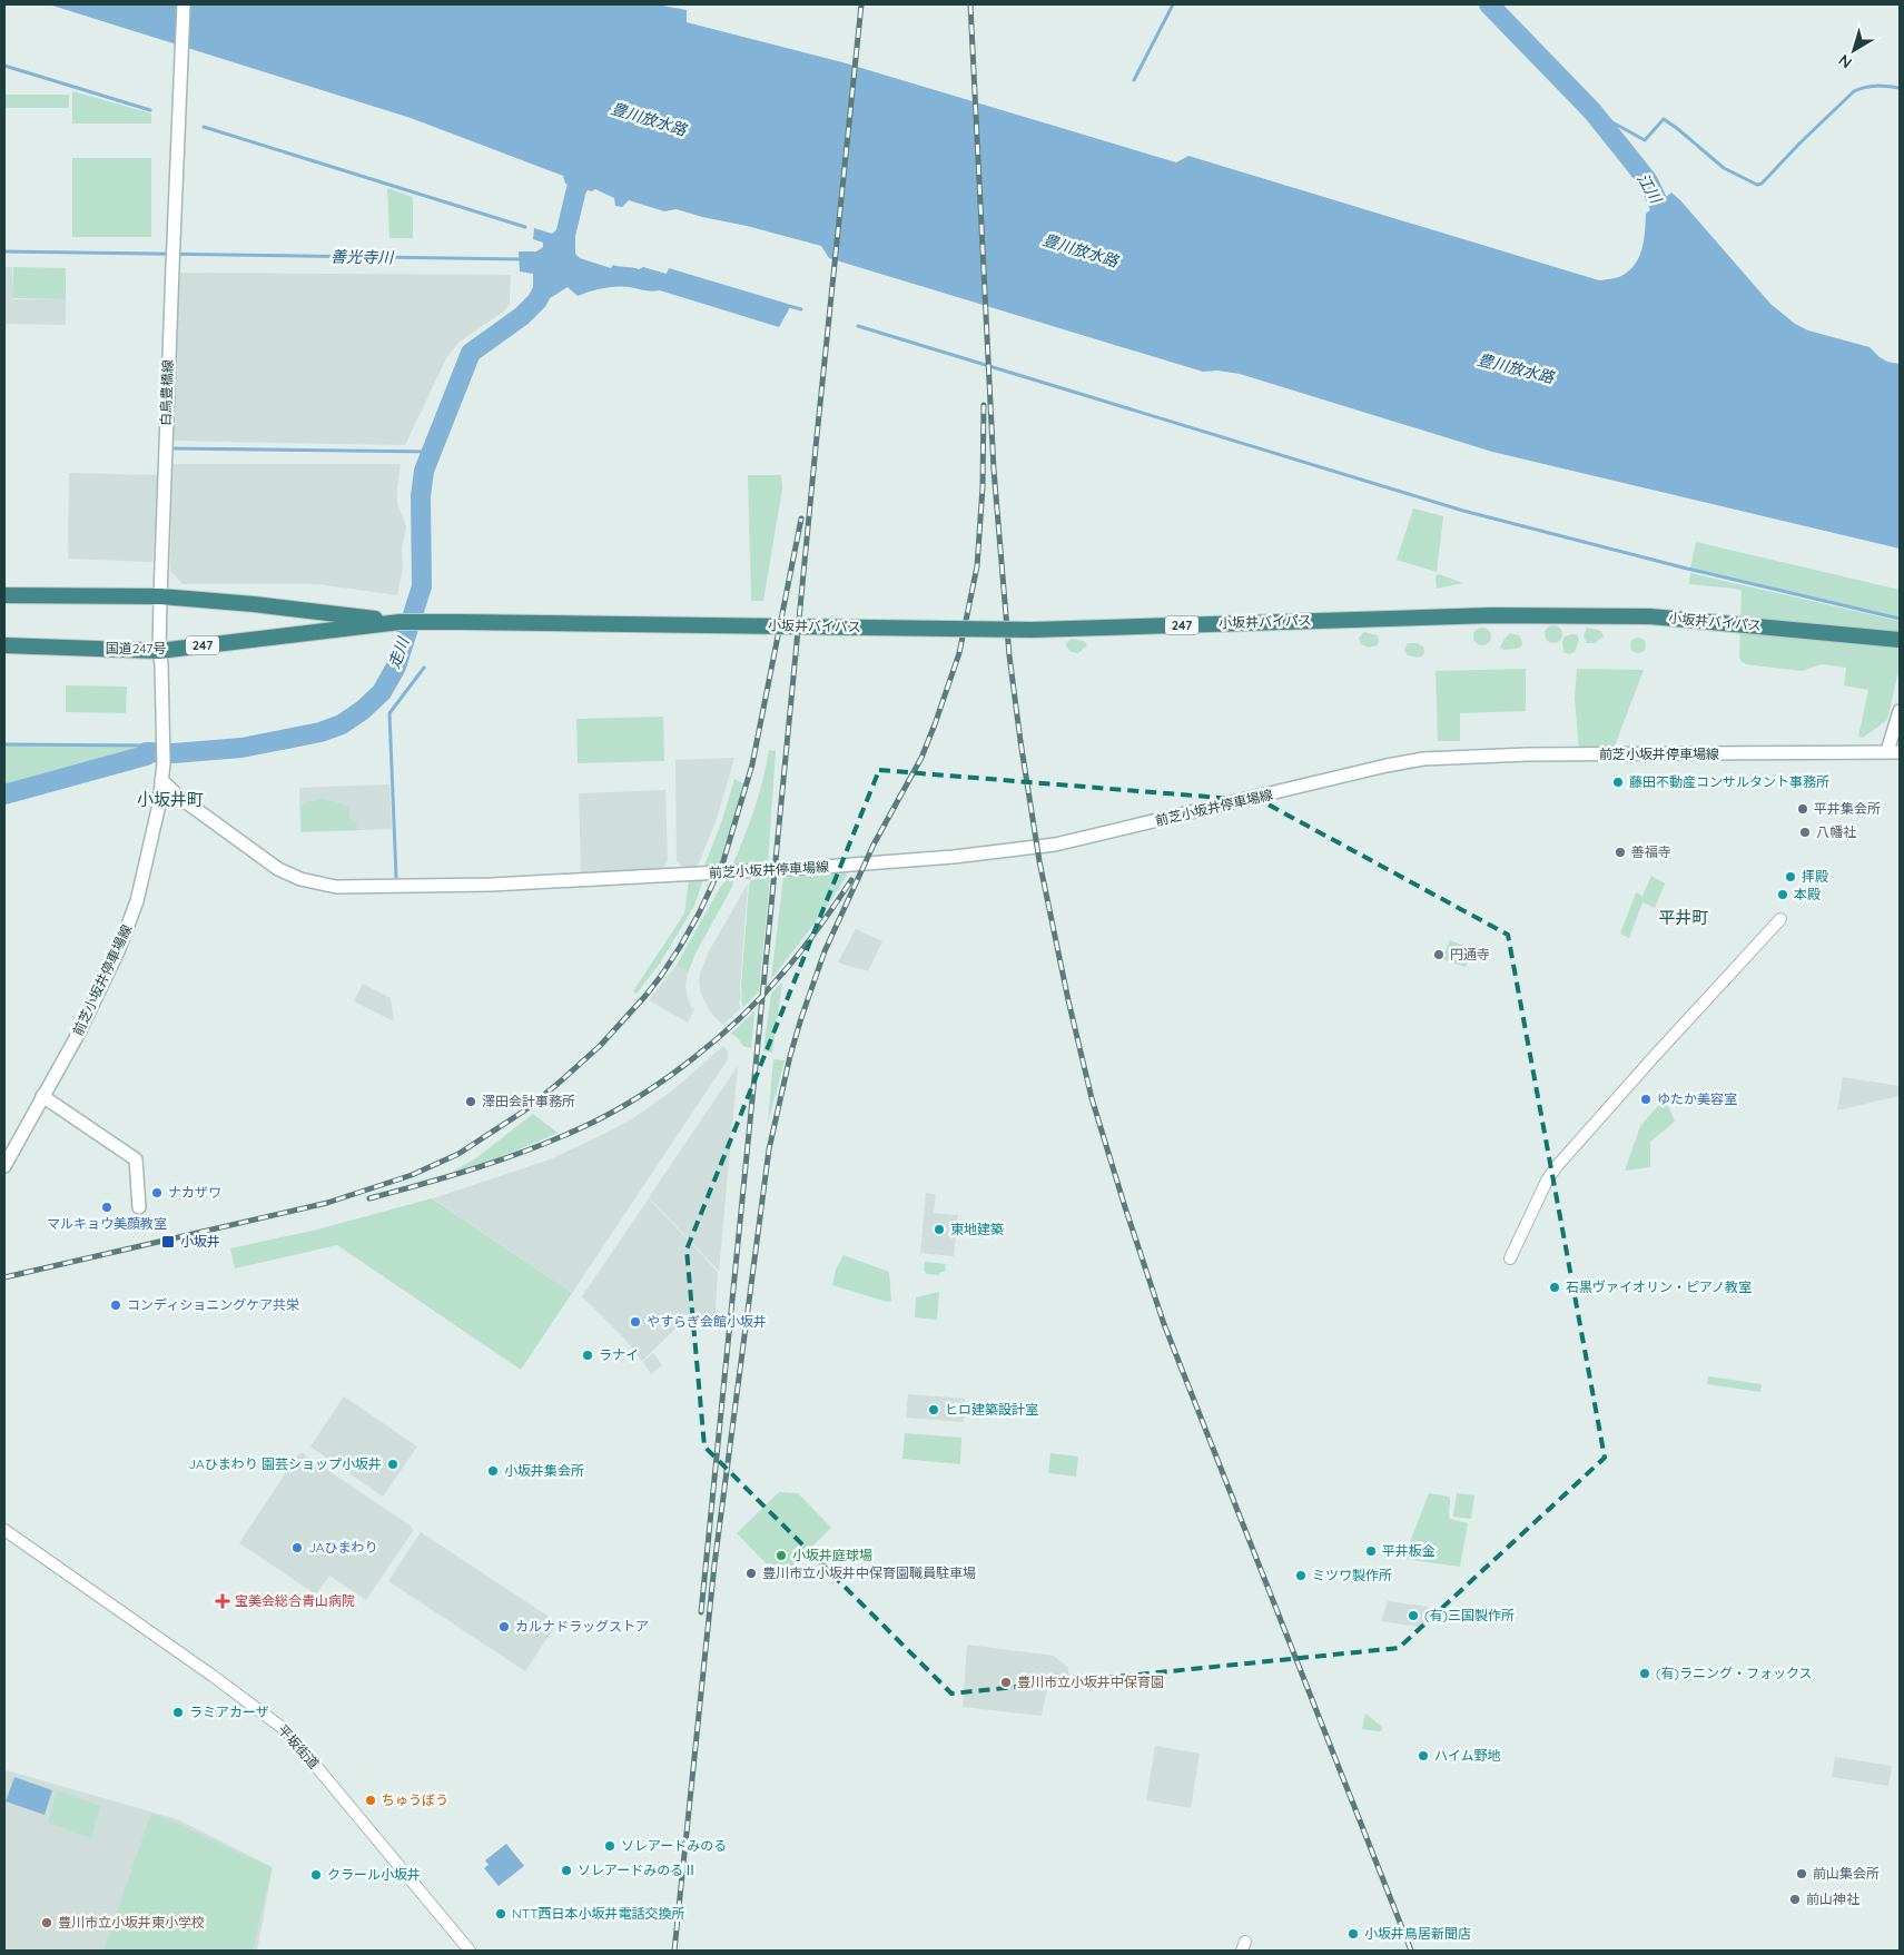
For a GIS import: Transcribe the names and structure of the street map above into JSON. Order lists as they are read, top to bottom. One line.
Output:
{"streets":{"highway":["小坂井バイパス","247","国道247号"],"main road":["白鳥豊橋線","前芝小坂井停車場線"],"street":["平坂街道"]},"crossings":[["白鳥豊橋線","国道247号"],["白鳥豊橋線","前芝小坂井停車場線"],["小坂井バイパス","国道247号"]],"districts":["小坂井町","平井町"],"water":["豊川放水路","江川","善光寺川","走川"],"places":{"other":["藤田不動産コンサルタント事務所","平井集会所","八幡社","善福寺","拝殿","本殿","円通寺","ゆたか美容室","澤田会計事務所","ナカザワ","マルキョウ美顔教室","東地建築","石黒ヴァイオリン・ピアノ教室","コンディショニングケア共栄","やすらぎ会館小坂井","ラナイ","ヒロ建築設計室","JAひまわり 園芸ショップ小坂井","小坂井集会所","JAひまわり","平井板金","小坂井庭球場","豊川市立小坂井中保育園職員駐車場","ミツワ製作所","(有)三国製作所","カルナドラッグストア","(有)ラニング・フォックス","豊川市立小坂井中保育園","ラミアカーザ","ハイム野地","ちゅうぼう","ソレアードみのる","ソレアードみのるⅡ","前山集会所","クラール小坂井","前山神社","NTT西日本小坂井電話交換所","豊川市立小坂井東小学校","小坂井鳥居新聞店"],"transit":["小坂井"],"health":["宝美会総合青山病院"]},"north":"bottom left"}
